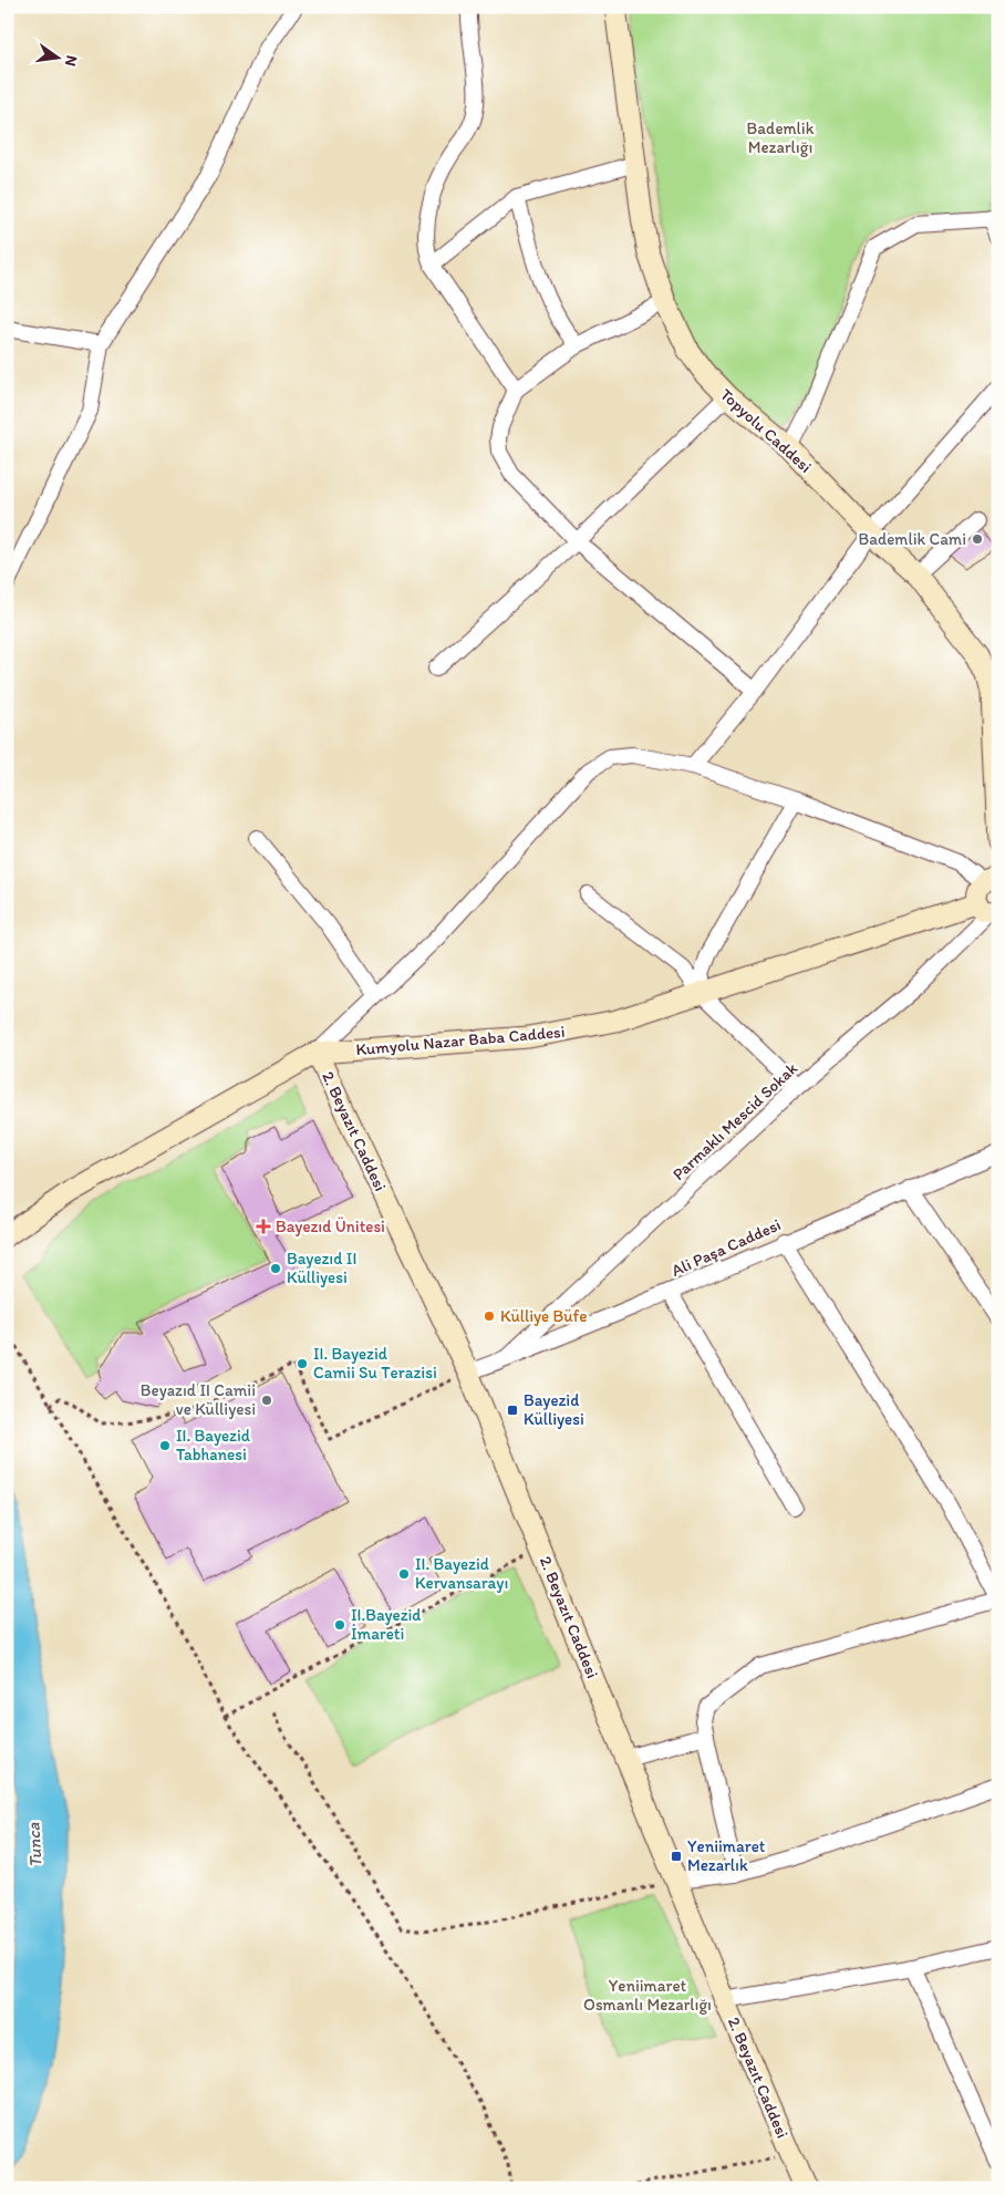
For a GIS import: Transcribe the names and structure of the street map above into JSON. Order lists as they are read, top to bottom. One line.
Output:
{"streets":{"street":["Topyolu Caddesi","Kumyolu Nazar Baba Caddesi","Parmaklı Mescid Sokak","2. Beyazıt Caddesi","Ali Paşa Caddesi"]},"crossings":[["Kumyolu Nazar Baba Caddesi","Parmaklı Mescid Sokak"],["Kumyolu Nazar Baba Caddesi","2. Beyazıt Caddesi"],["Parmaklı Mescid Sokak","Ali Paşa Caddesi"],["2. Beyazıt Caddesi","Ali Paşa Caddesi"]],"water":["Tunca"],"parks":["Bademlik Mezarlığı","Yeniimaret Osmanlı Mezarlığı"],"places":{"other":["Bademlik Cami","Bayezıd II Külliyesi","Külliye Büfe","II. Bayezid Camii Su Terazisi","Beyazıd II Camii ve Külliyesi","II. Bayezid Tabhanesi","II. Bayezid Kervansarayı","II.Bayezid İmareti"],"health":["Bayezıd Ünitesi"],"transit":["Bayezid Külliyesi","Yeniimaret Mezarlık"]},"north":"right"}
